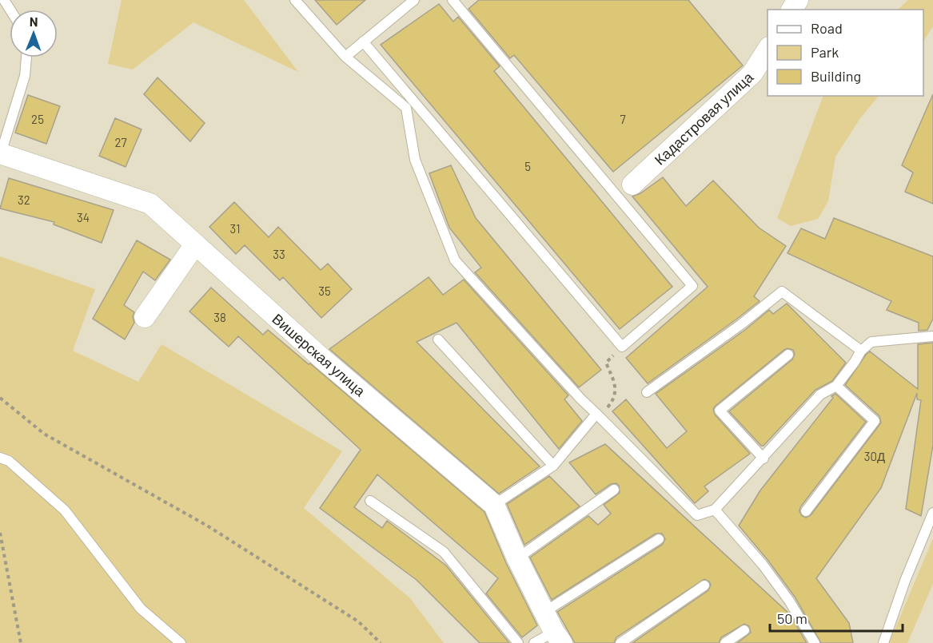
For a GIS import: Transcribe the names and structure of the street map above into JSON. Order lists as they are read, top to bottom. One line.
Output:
{"streets":{"street":["Кадастровая улица","Вишерская улица"]},"house_numbers":["25","7","27","5","32","34","31","33","35","38","30Д"],"legend":["Road","Park","Building"],"scale_bar":"50 m","north":"top"}
